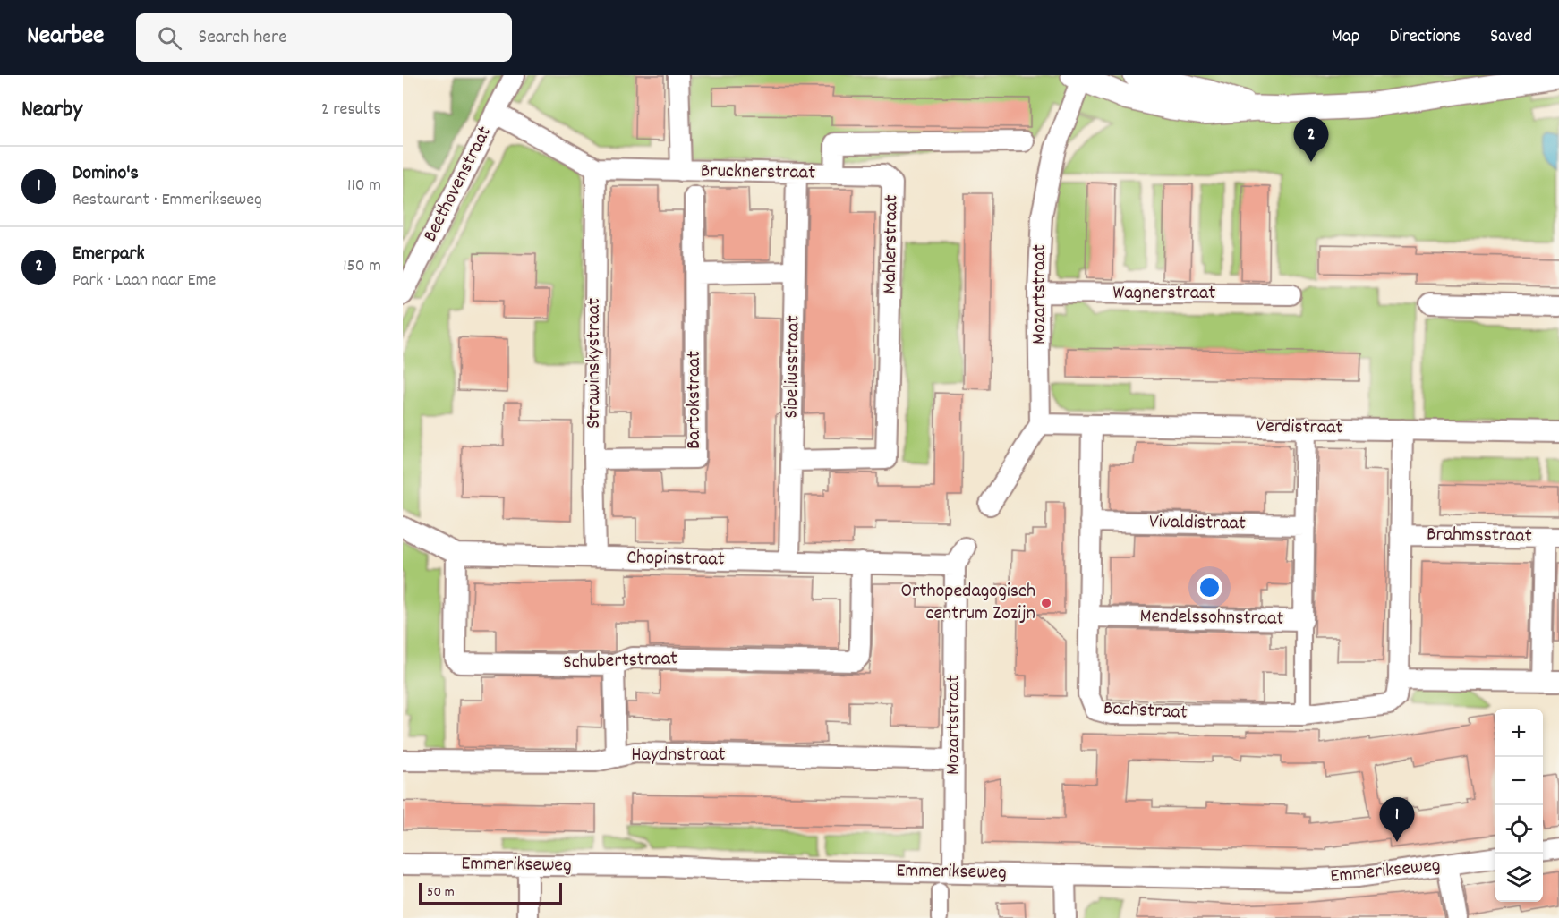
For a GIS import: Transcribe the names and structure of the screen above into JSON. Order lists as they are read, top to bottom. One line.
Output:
{"streets":{"street":["Brucknerstraat","Beethovenstraat","Mahlerstraat","Wagnerstraat","Mozartstraat","Strawinskystraat","Sibeliusstraat","Bartokstraat","Verdistraat","Vivaldistraat","Brahmsstraat","Chopinstraat","Mendelssohnstraat","Schubertstraat","Bachstraat","Haydnstraat","Emmerikseweg"]},"crossings":[["Brucknerstraat","Beethovenstraat"],["Brucknerstraat","Mahlerstraat"],["Brucknerstraat","Strawinskystraat"],["Brucknerstraat","Sibeliusstraat"],["Mahlerstraat","Sibeliusstraat"],["Wagnerstraat","Mozartstraat"],["Mozartstraat","Verdistraat"],["Mozartstraat","Chopinstraat"],["Mozartstraat","Haydnstraat"],["Mozartstraat","Emmerikseweg"],["Strawinskystraat","Bartokstraat"],["Strawinskystraat","Chopinstraat"],["Sibeliusstraat","Chopinstraat"],["Verdistraat","Brahmsstraat"],["Verdistraat","Mendelssohnstraat"],["Verdistraat","Bachstraat"],["Vivaldistraat","Mendelssohnstraat"],["Vivaldistraat","Bachstraat"],["Brahmsstraat","Bachstraat"],["Chopinstraat","Schubertstraat"],["Mendelssohnstraat","Bachstraat"]],"places":["Orthopedagogisch centrum Zozijn"],"scale_bar":"50 m","page":{"header":"Nearbee","search":"Search here","nav":["Map","Directions","Saved"],"heading":["Nearby","2 results"],"pins":["2","1"],"list":[{"mark":"1","name":"Domino's","note":"Restaurant · Emmerikseweg","value":"110 m"},{"mark":"2","name":"Emerpark","note":"Park · Laan naar Eme","value":"150 m"}],"map_buttons":["+","−"],"scale":"50 m"}}
